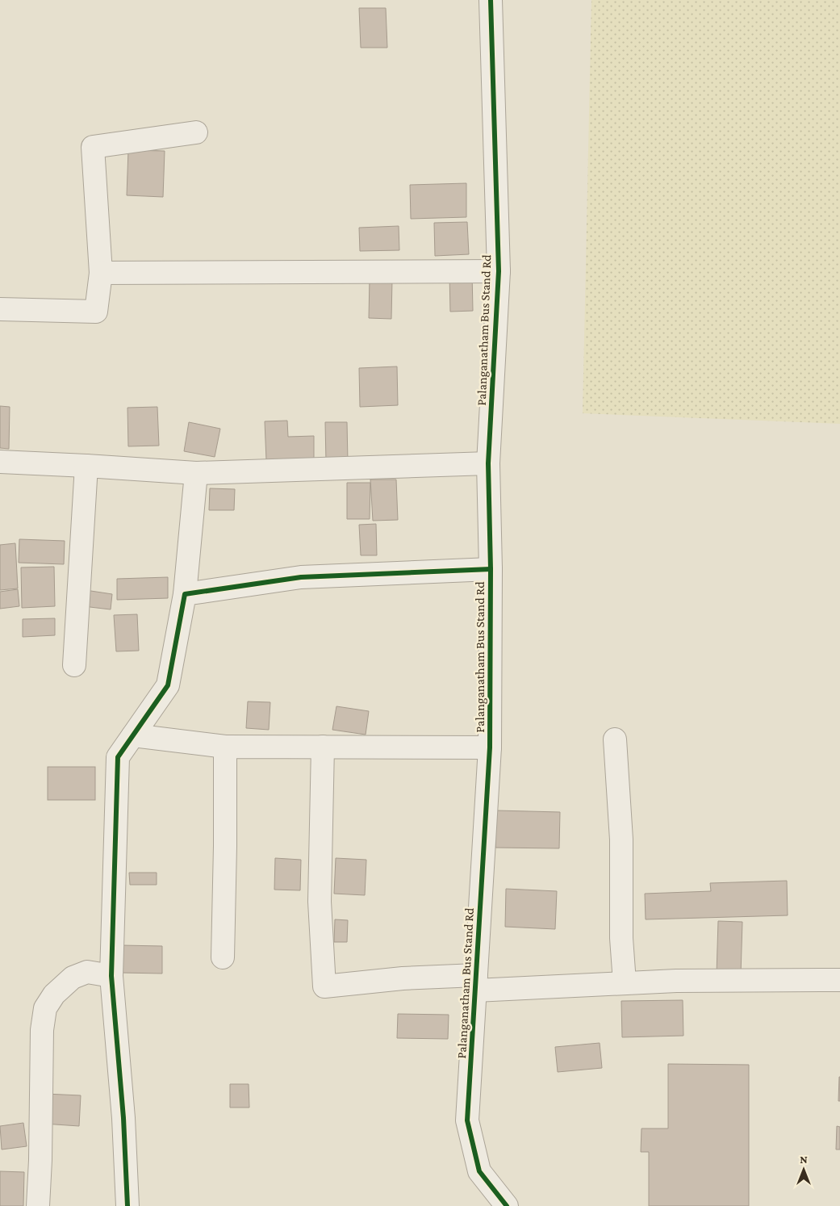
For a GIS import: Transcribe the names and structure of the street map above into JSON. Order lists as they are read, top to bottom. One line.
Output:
{"streets":{"street":["Palanganatham Bus Stand Rd"]},"north":"top"}
